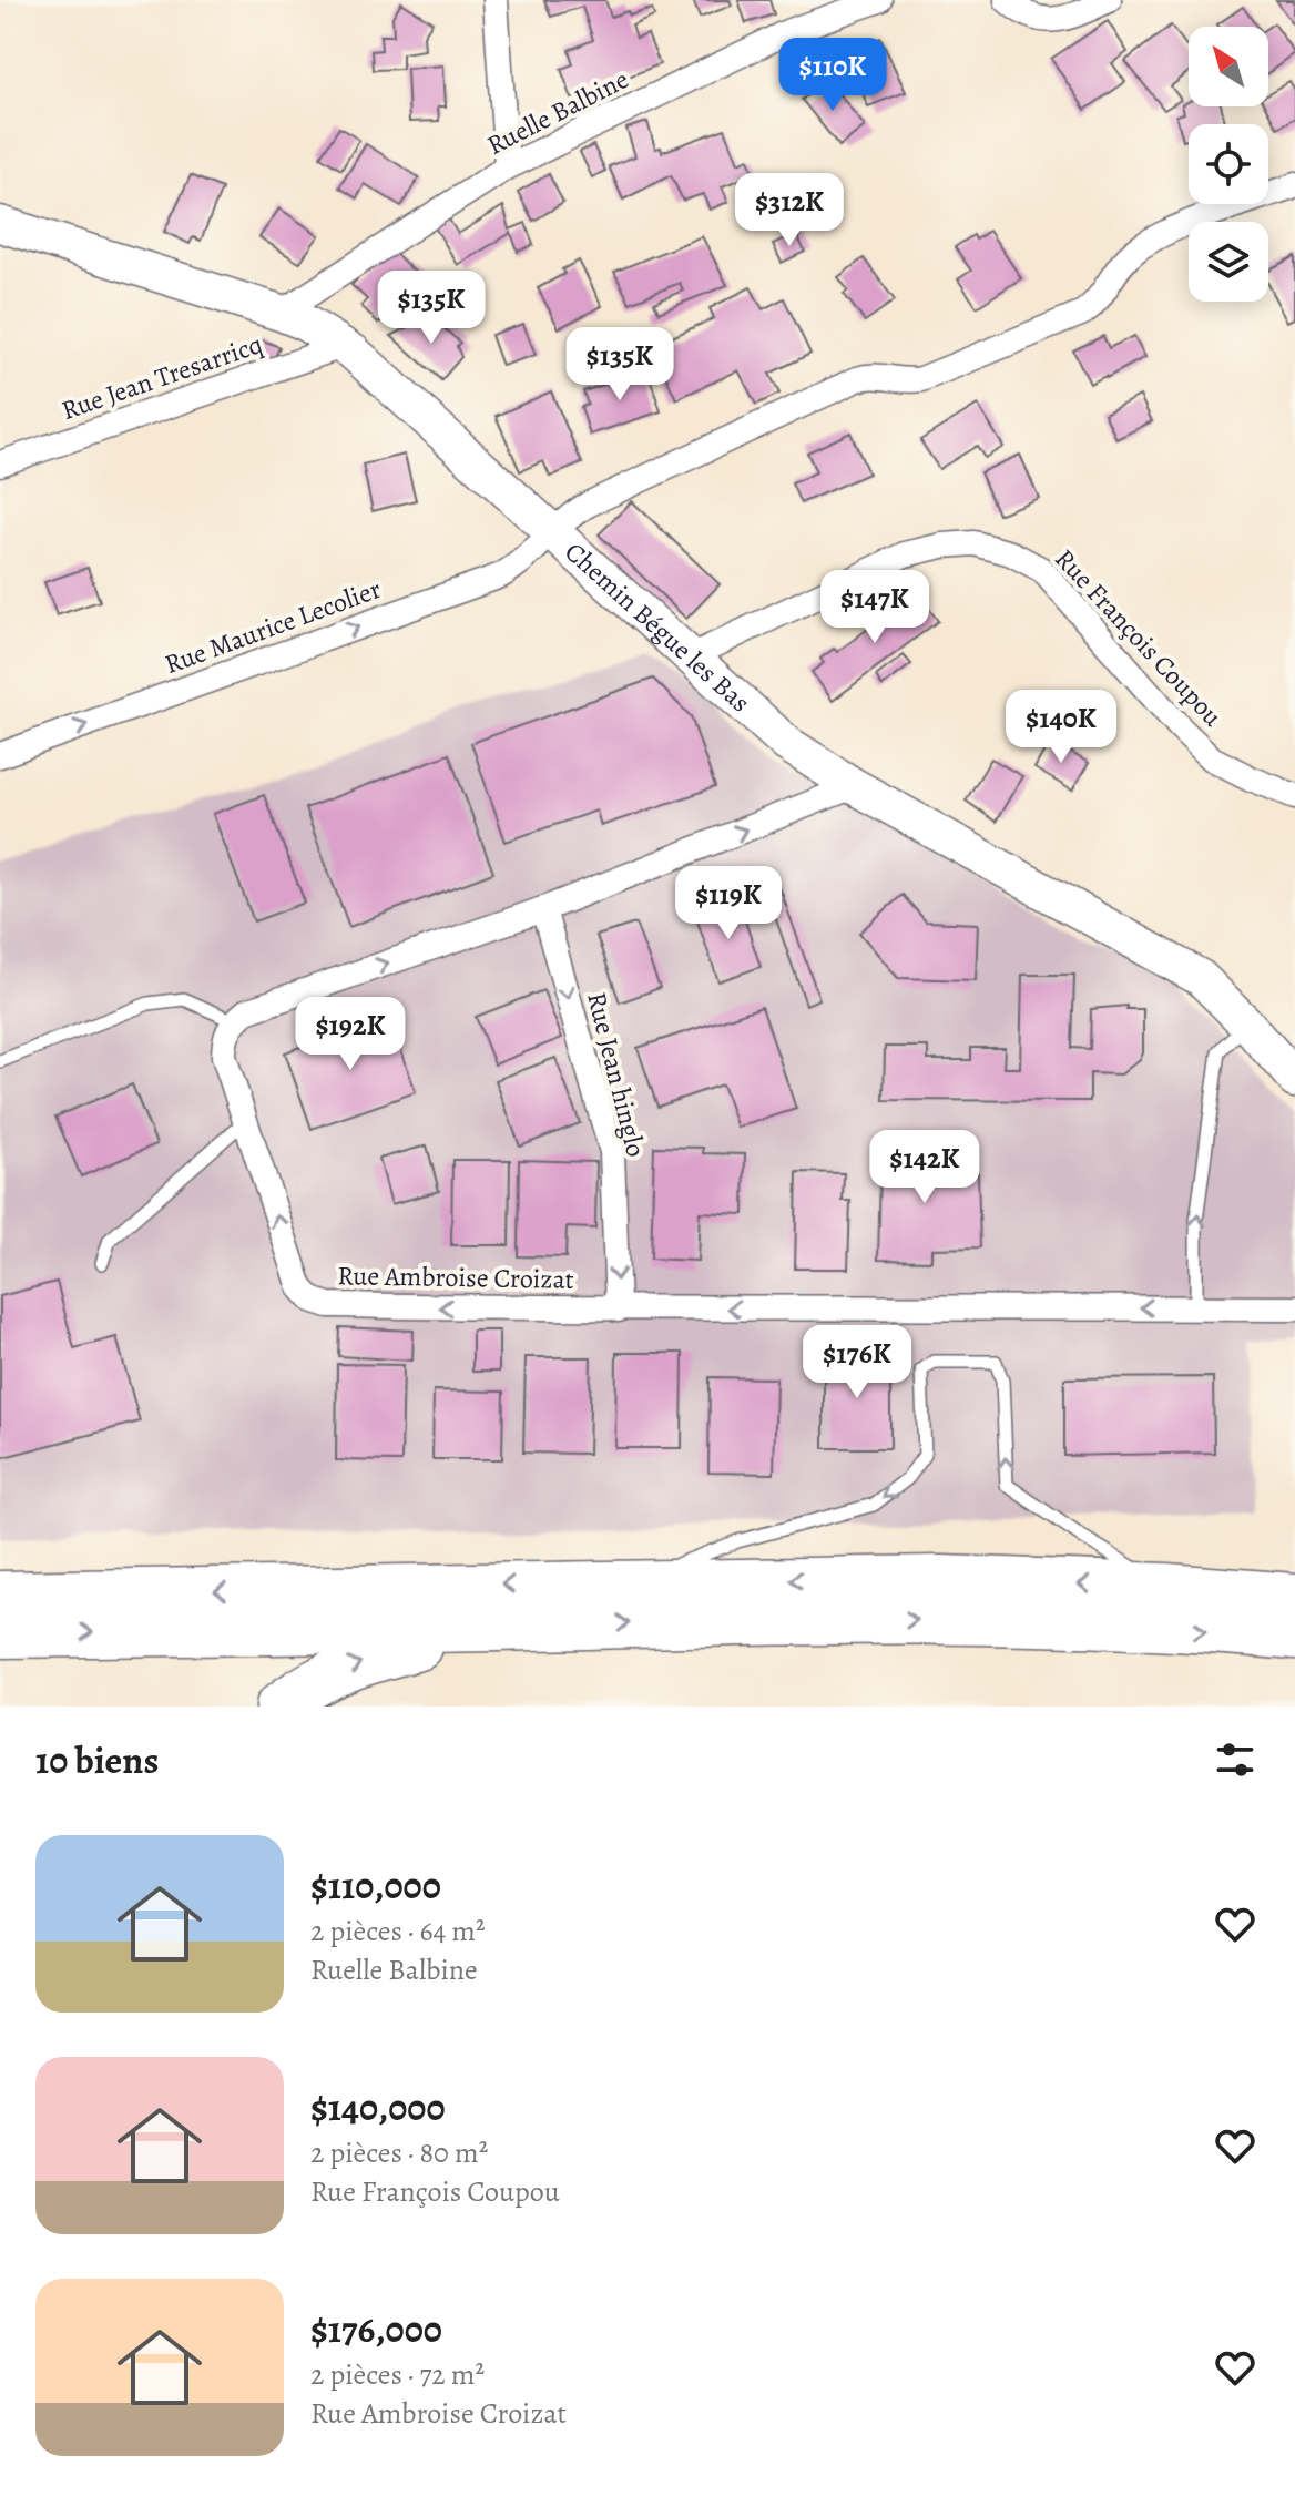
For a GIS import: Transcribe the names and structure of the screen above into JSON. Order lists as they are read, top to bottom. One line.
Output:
{"streets":{"street":["Ruelle Balbine","Rue Jean Tresarricq","Rue Maurice Lecolier","Chemin Bégue les Bas","Rue François Coupou","Rue Jean hinglo","Rue Ambroise Croizat"]},"crossings":[["Ruelle Balbine","Chemin Bégue les Bas"],["Rue Jean Tresarricq","Chemin Bégue les Bas"],["Rue Maurice Lecolier","Chemin Bégue les Bas"],["Chemin Bégue les Bas","Rue François Coupou"],["Rue Jean hinglo","Rue Ambroise Croizat"]],"one_way":["Rue Maurice Lecolier","Rue Jean hinglo","Rue Ambroise Croizat"],"north":"top left","page":{"price":["$110K","$312K","$135K","$135K","$147K","$140K","$119K","$192K","$142K","$176K"],"heading":"10 biens","list":[{"name":"$110,000","note":"2 pièces · 64 m² · Ruelle Balbine"},{"name":"$140,000","note":"2 pièces · 80 m² · Rue François Coupou"},{"name":"$176,000","note":"2 pièces · 72 m² · Rue Ambroise Croizat"}]}}
